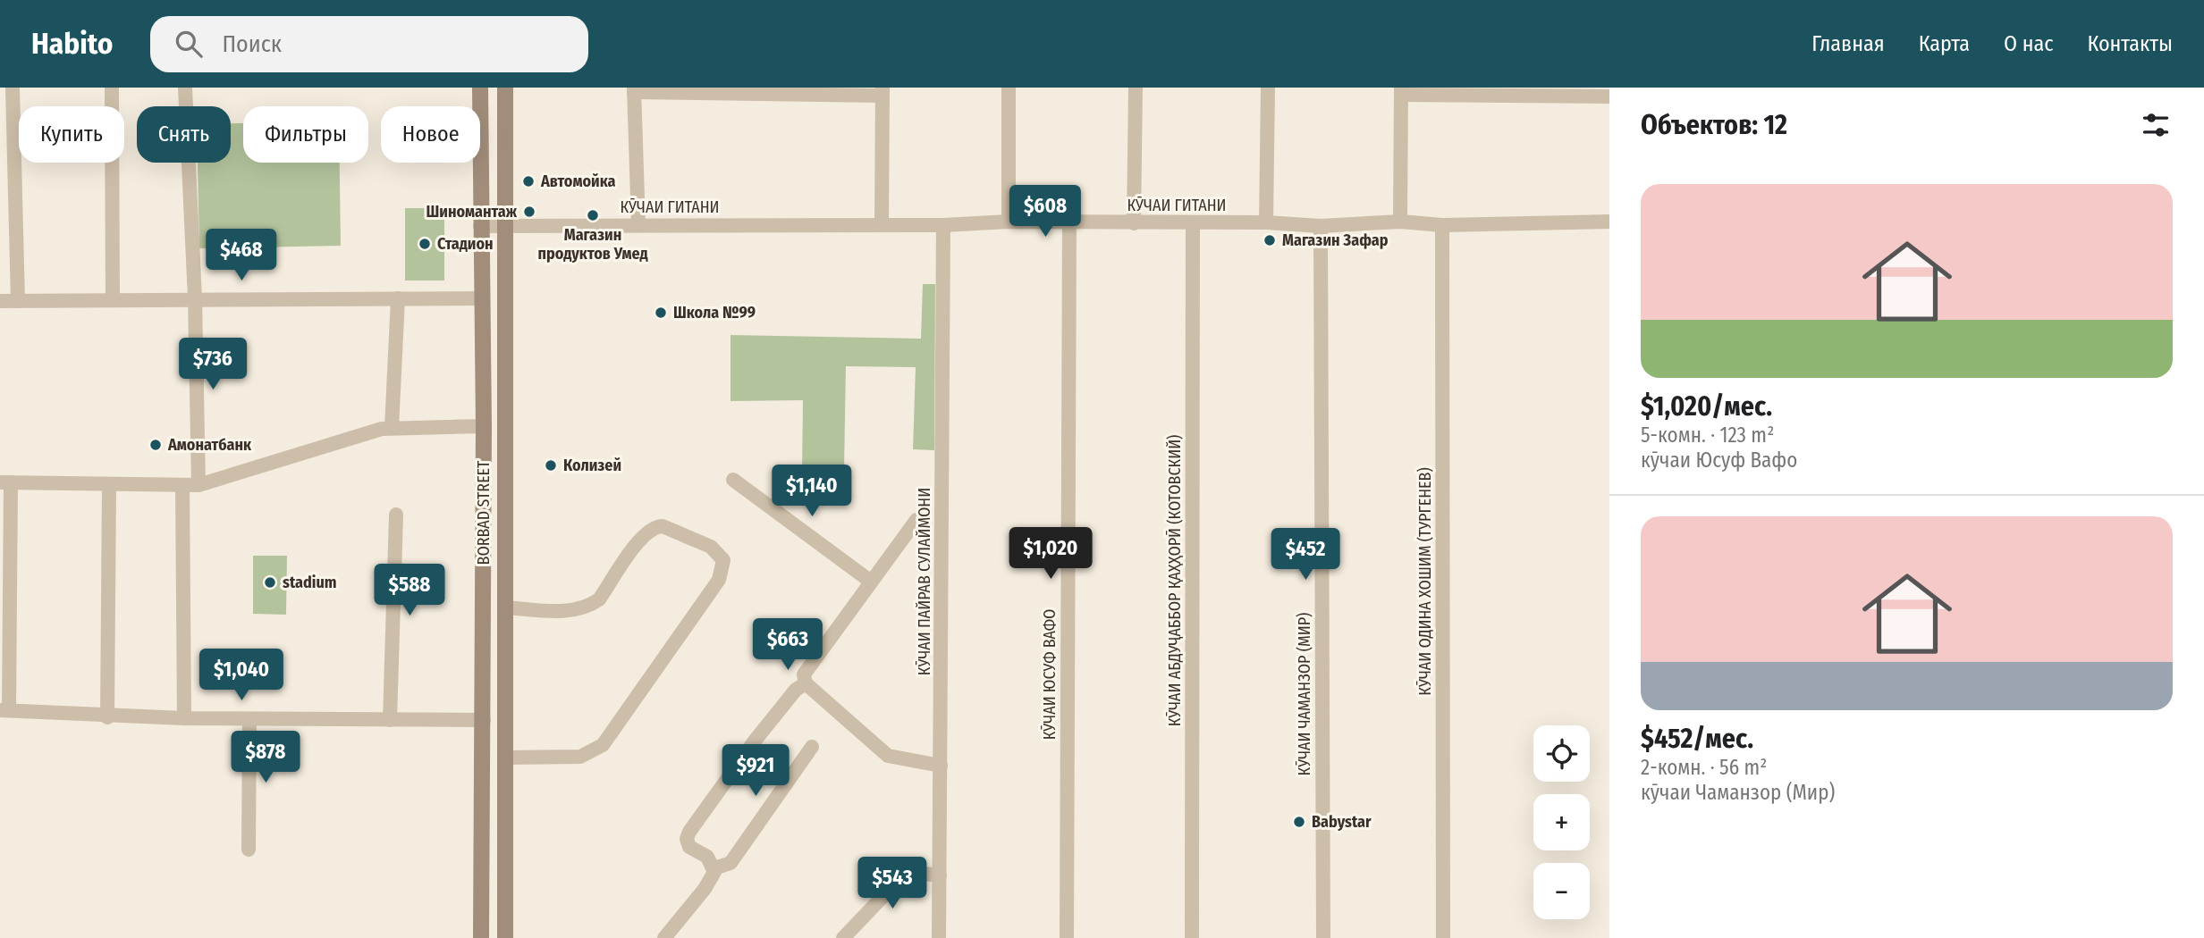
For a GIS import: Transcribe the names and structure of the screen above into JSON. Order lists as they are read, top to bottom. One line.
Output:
{"streets":{"main road":["BORBAD STREET"],"street":["КӮЧАИ ГИТАНИ","КӮЧАИ АБДУҶАББОР ҚАҲҲОРӢ (КОТОВСКИЙ)","КӮЧАИ ПАЙРАВ СУЛАЙМОНИ","КӮЧАИ ОДИНА ХОШИМ (ТУРГЕНЕВ)","КӮЧАИ ЮСУФ ВАФО","КӮЧАИ ЧАМАНЗОР (МИР)"]},"crossings":[["КӮЧАИ ГИТАНИ","BORBAD STREET"],["КӮЧАИ ГИТАНИ","КӮЧАИ АБДУҶАББОР ҚАҲҲОРӢ (КОТОВСКИЙ)"],["КӮЧАИ ГИТАНИ","КӮЧАИ ПАЙРАВ СУЛАЙМОНИ"],["КӮЧАИ ГИТАНИ","КӮЧАИ ОДИНА ХОШИМ (ТУРГЕНЕВ)"],["КӮЧАИ ГИТАНИ","КӮЧАИ ЮСУФ ВАФО"],["КӮЧАИ ГИТАНИ","КӮЧАИ ЧАМАНЗОР (МИР)"]],"places":["Автомойка","Шиномантаж","Магазин продуктов Умед","Магазин Зафар","Стадион","Школа №99","Амонатбанк","Колизей","stadium","Babystar"],"page":{"header":"Habito","search":"Поиск","nav":["Главная","Карта","О нас","Контакты"],"heading":"Объектов: 12","chip":["Купить","Снять","Фильтры","Новое"],"list":[{"name":"$1,020/мес.","note":"5-комн. · 123 m² · кӯчаи Юсуф Вафо"},{"name":"$452/мес.","note":"2-комн. · 56 m² · кӯчаи Чаманзор (Мир)"}],"price":["$608","$468","$736","$1,140","$1,020","$452","$588","$663","$1,040","$878","$921","$543"],"map_buttons":["+","−"]}}
